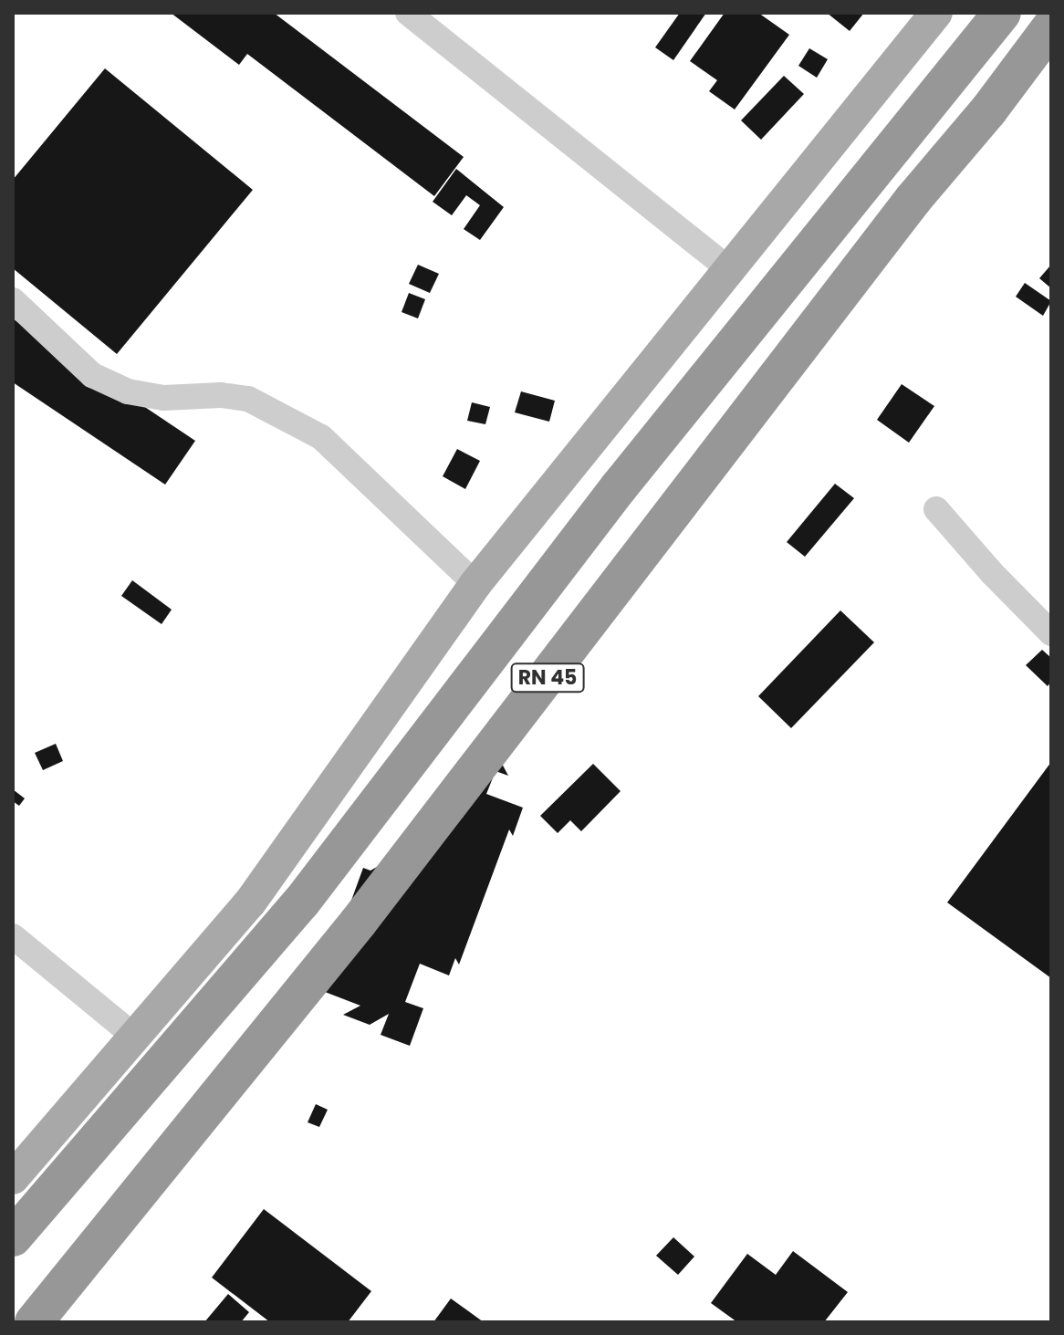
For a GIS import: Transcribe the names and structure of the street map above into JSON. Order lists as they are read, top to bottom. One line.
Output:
{"streets":{"highway":["RN 45"]}}
